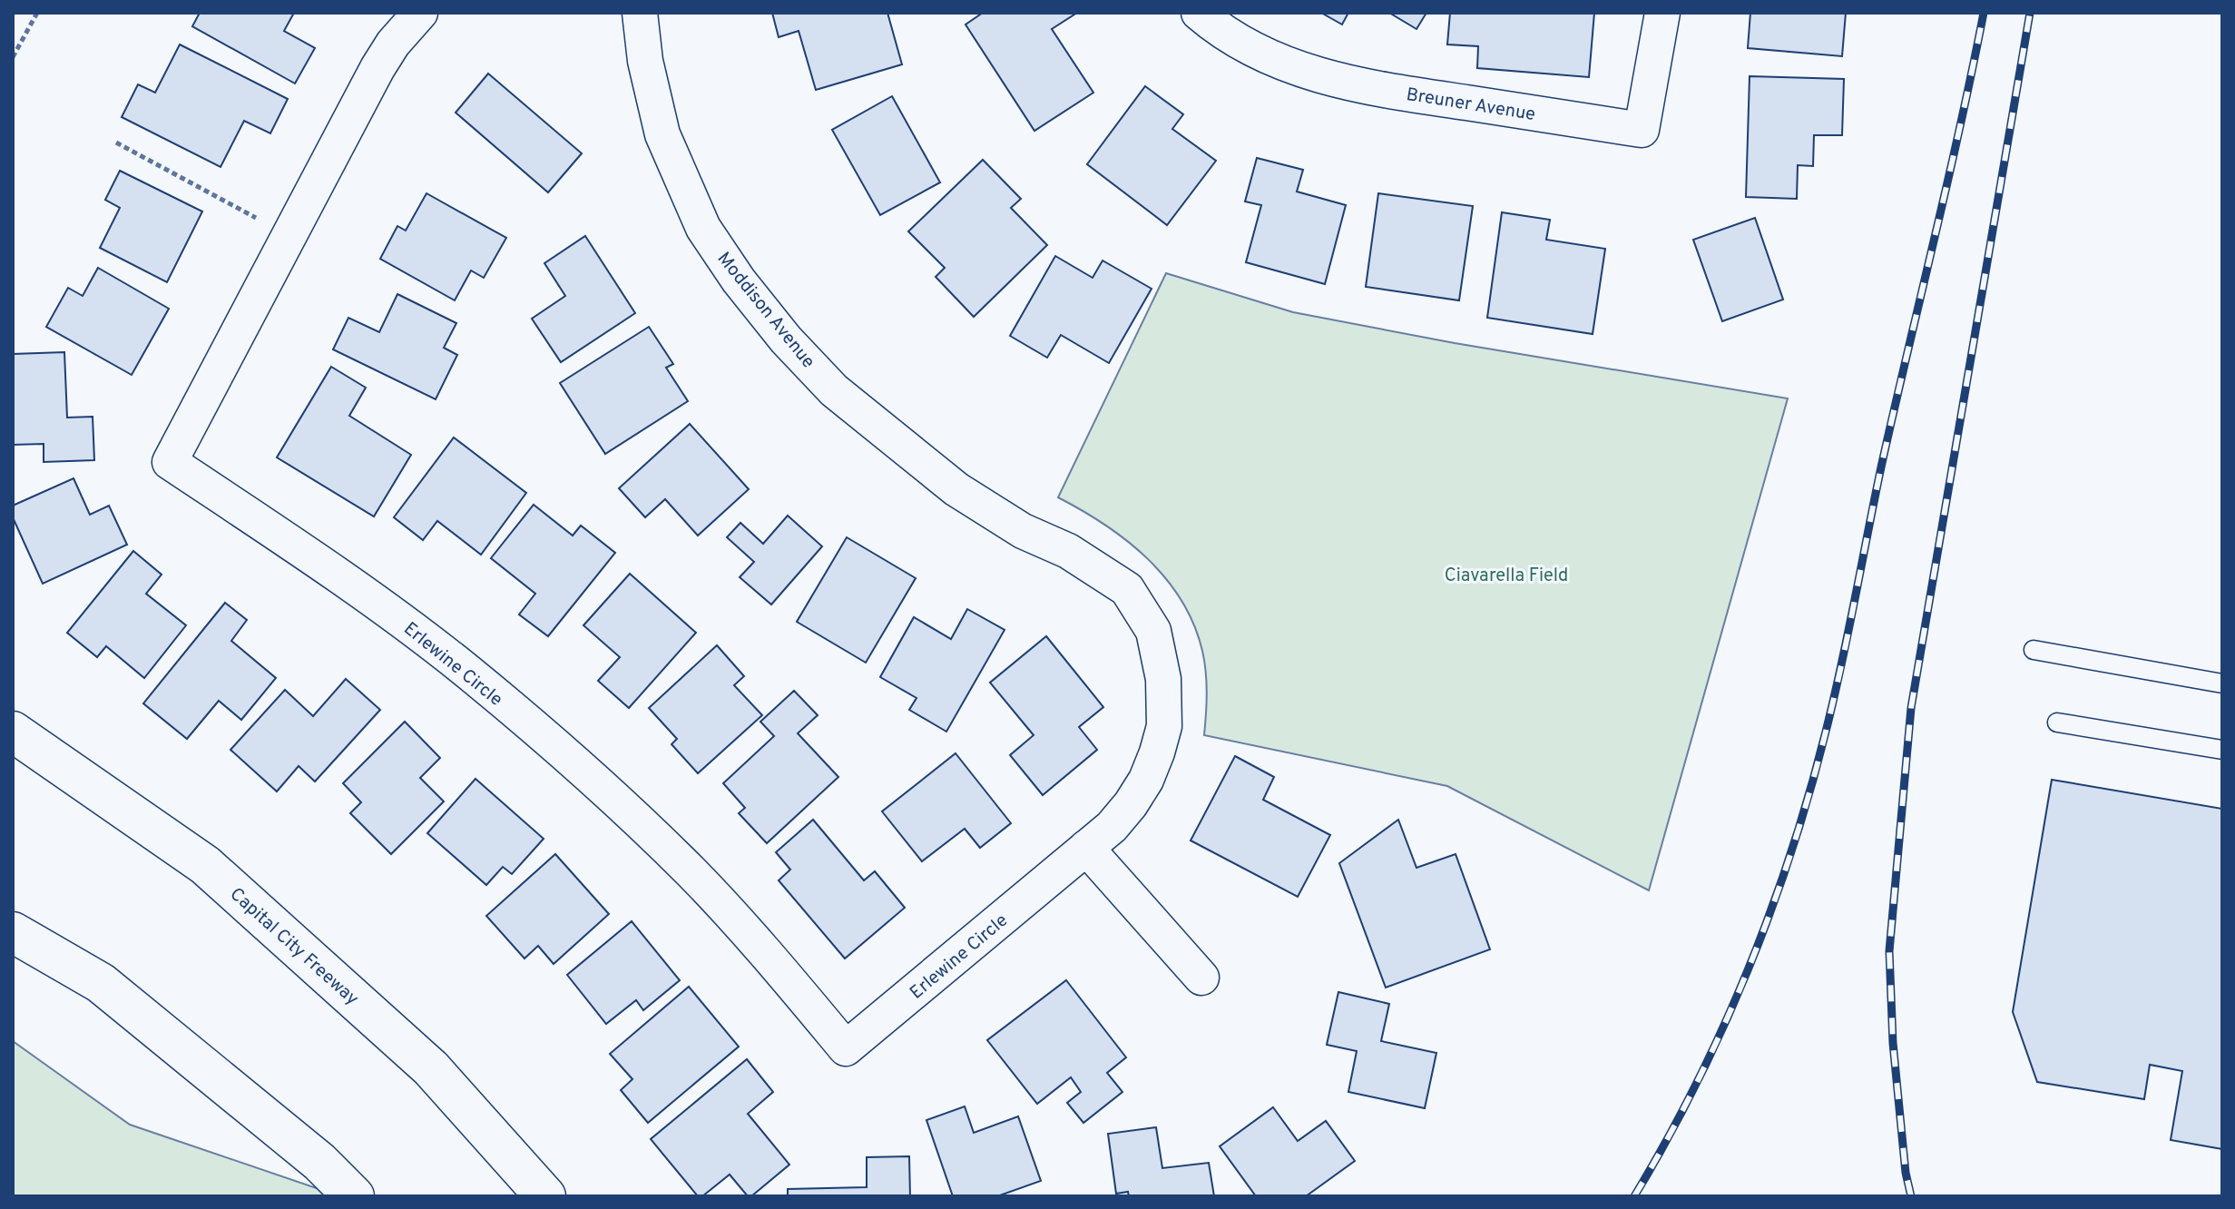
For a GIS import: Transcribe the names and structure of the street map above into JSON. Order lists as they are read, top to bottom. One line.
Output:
{"streets":{"highway":["Capital City Freeway"],"street":["Breuner Avenue","Moddison Avenue","Erlewine Circle"]},"crossings":[["Moddison Avenue","Erlewine Circle"]],"parks":["Ciavarella Field"]}
